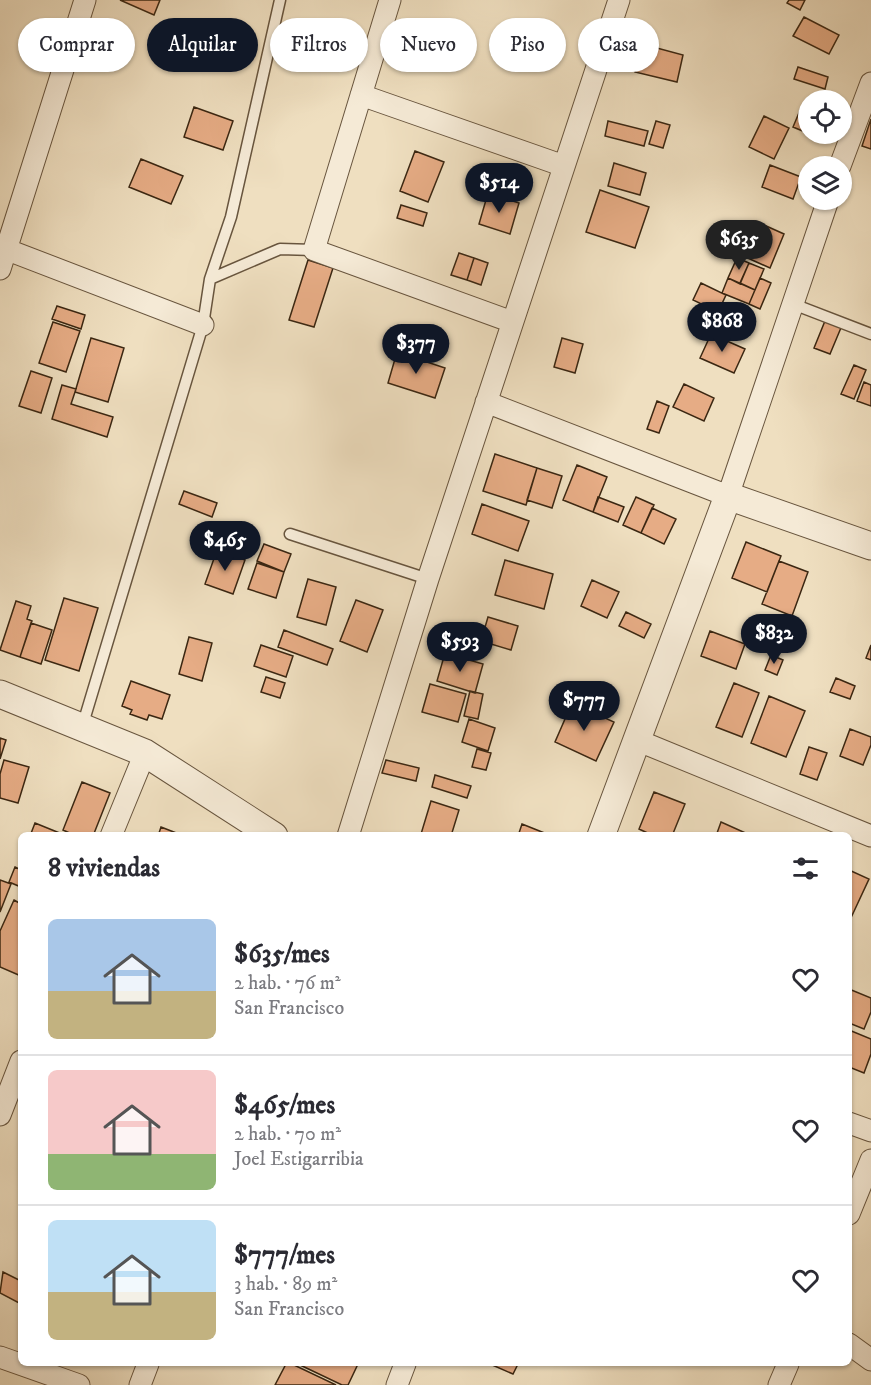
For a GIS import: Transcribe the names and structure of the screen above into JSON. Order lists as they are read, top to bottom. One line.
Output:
{"page":{"chip":["Comprar","Alquilar","Filtros","Nuevo","Piso","Casa"],"price":["$514","$635","$868","$377","$465","$832","$593","$777"],"heading":"8 viviendas","list":[{"name":"$635/mes","note":"2 hab. · 76 m² · San Francisco"},{"name":"$465/mes","note":"2 hab. · 70 m² · Joel Estigarribia"},{"name":"$777/mes","note":"3 hab. · 89 m² · San Francisco"}]}}
